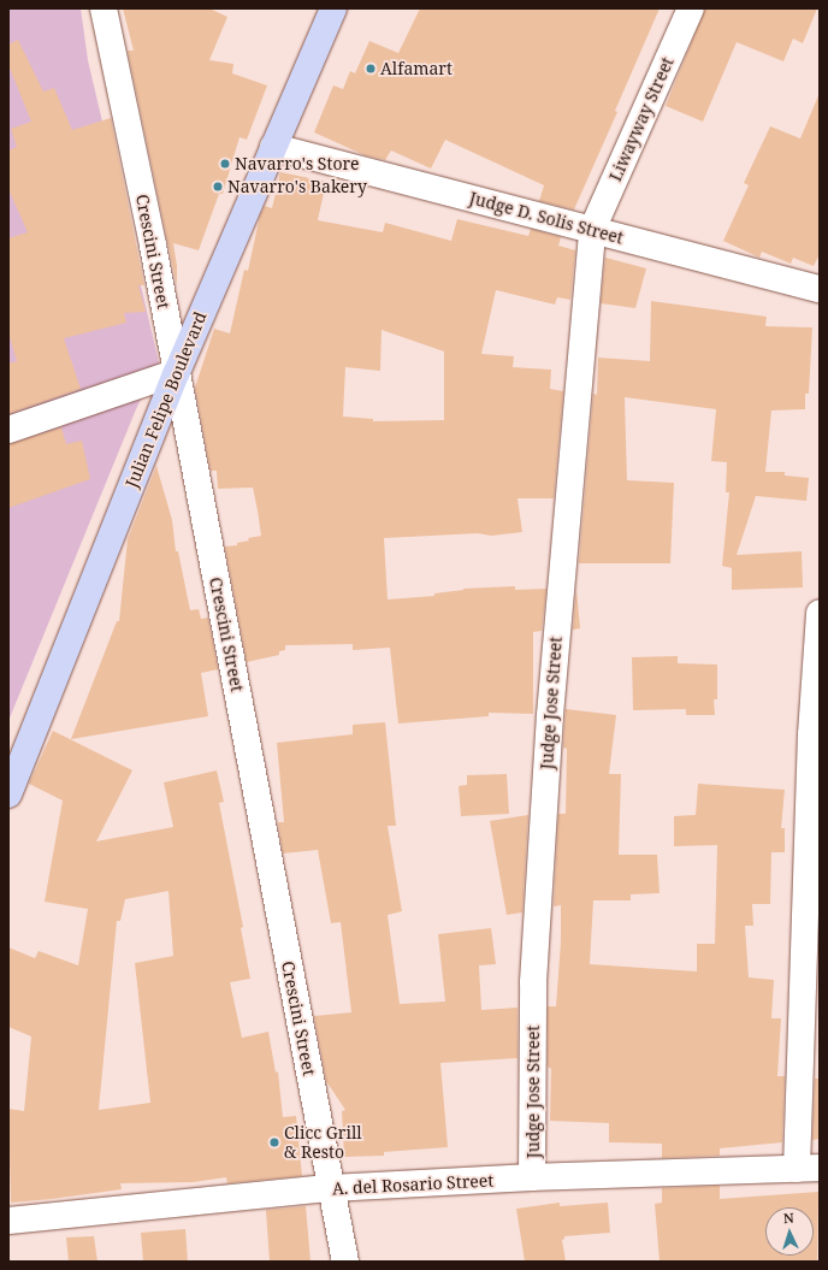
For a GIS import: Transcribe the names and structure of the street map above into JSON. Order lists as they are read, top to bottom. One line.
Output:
{"streets":{"main road":["Julian Felipe Boulevard"],"street":["Liwayway Street","Judge D. Solis Street","Crescini Street","Judge Jose Street","A. del Rosario Street"]},"crossings":[["Liwayway Street","Judge D. Solis Street"],["Liwayway Street","Judge Jose Street"],["Judge D. Solis Street","Julian Felipe Boulevard"],["Judge D. Solis Street","Judge Jose Street"],["Crescini Street","Julian Felipe Boulevard"],["Crescini Street","A. del Rosario Street"],["Judge Jose Street","A. del Rosario Street"]],"places":["Alfamart","Navarro's Store","Navarro's Bakery","Clicc Grill & Resto"],"north":"top"}
